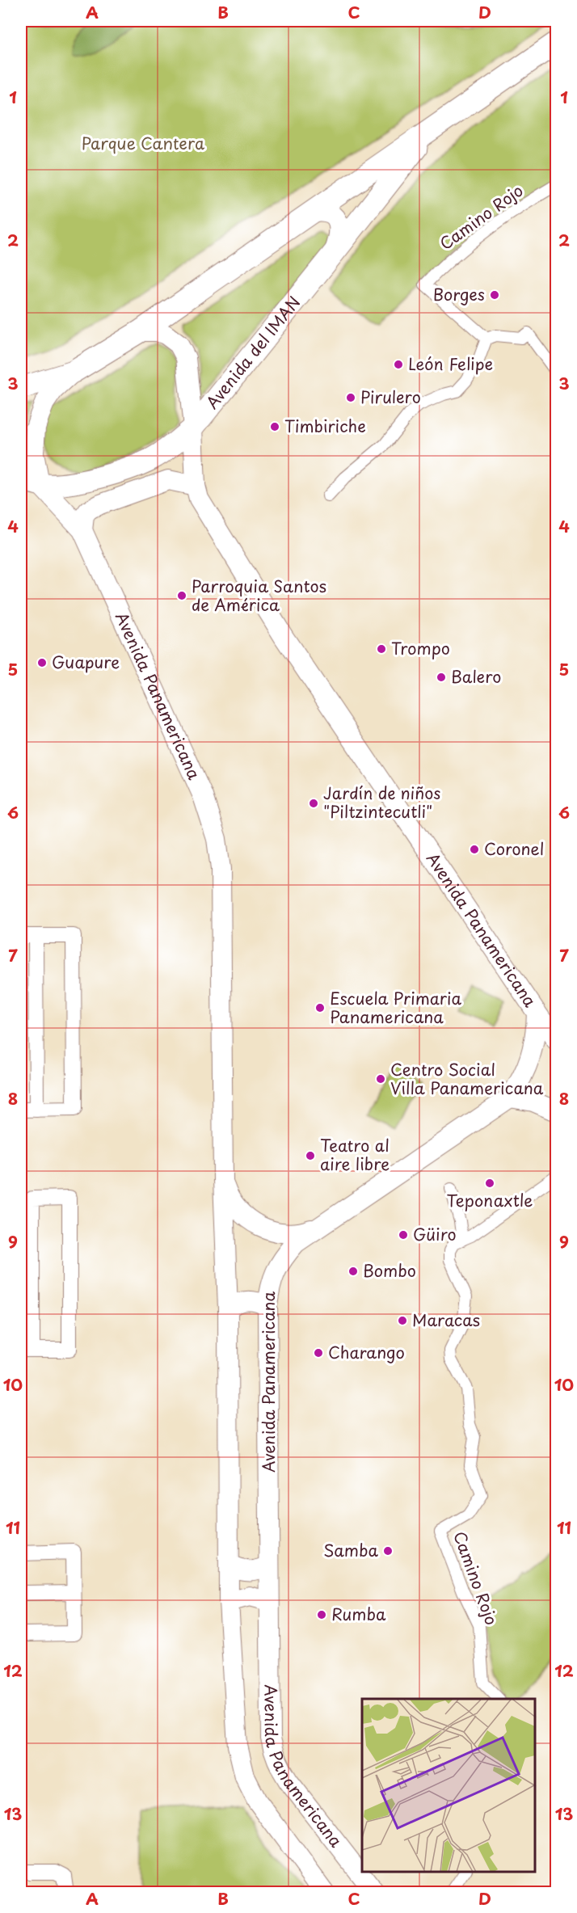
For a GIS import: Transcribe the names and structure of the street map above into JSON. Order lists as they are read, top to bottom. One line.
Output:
{"streets":{"main road":["Avenida del IMAN"],"street":["Camino Rojo","Avenida Panamericana"]},"crossings":[["Avenida del IMAN","Avenida Panamericana"]],"parks":["Parque Cantera"],"places":["Borges","León Felipe","Pirulero","Timbiriche","Parroquia Santos de América","Trompo","Guapure","Balero","Jardín de niños \"Piltzintecutli\"","Coronel","Escuela Primaria Panamericana","Centro Social Villa Panamericana","Teatro al aire libre","Teponaxtle","Güiro","Bombo","Maracas","Charango","Samba","Rumba"],"grid":{"columns":["A","B","C","D"],"rows":["1","2","3","4","5","6","7","8","9","10","11","12","13"]}}
